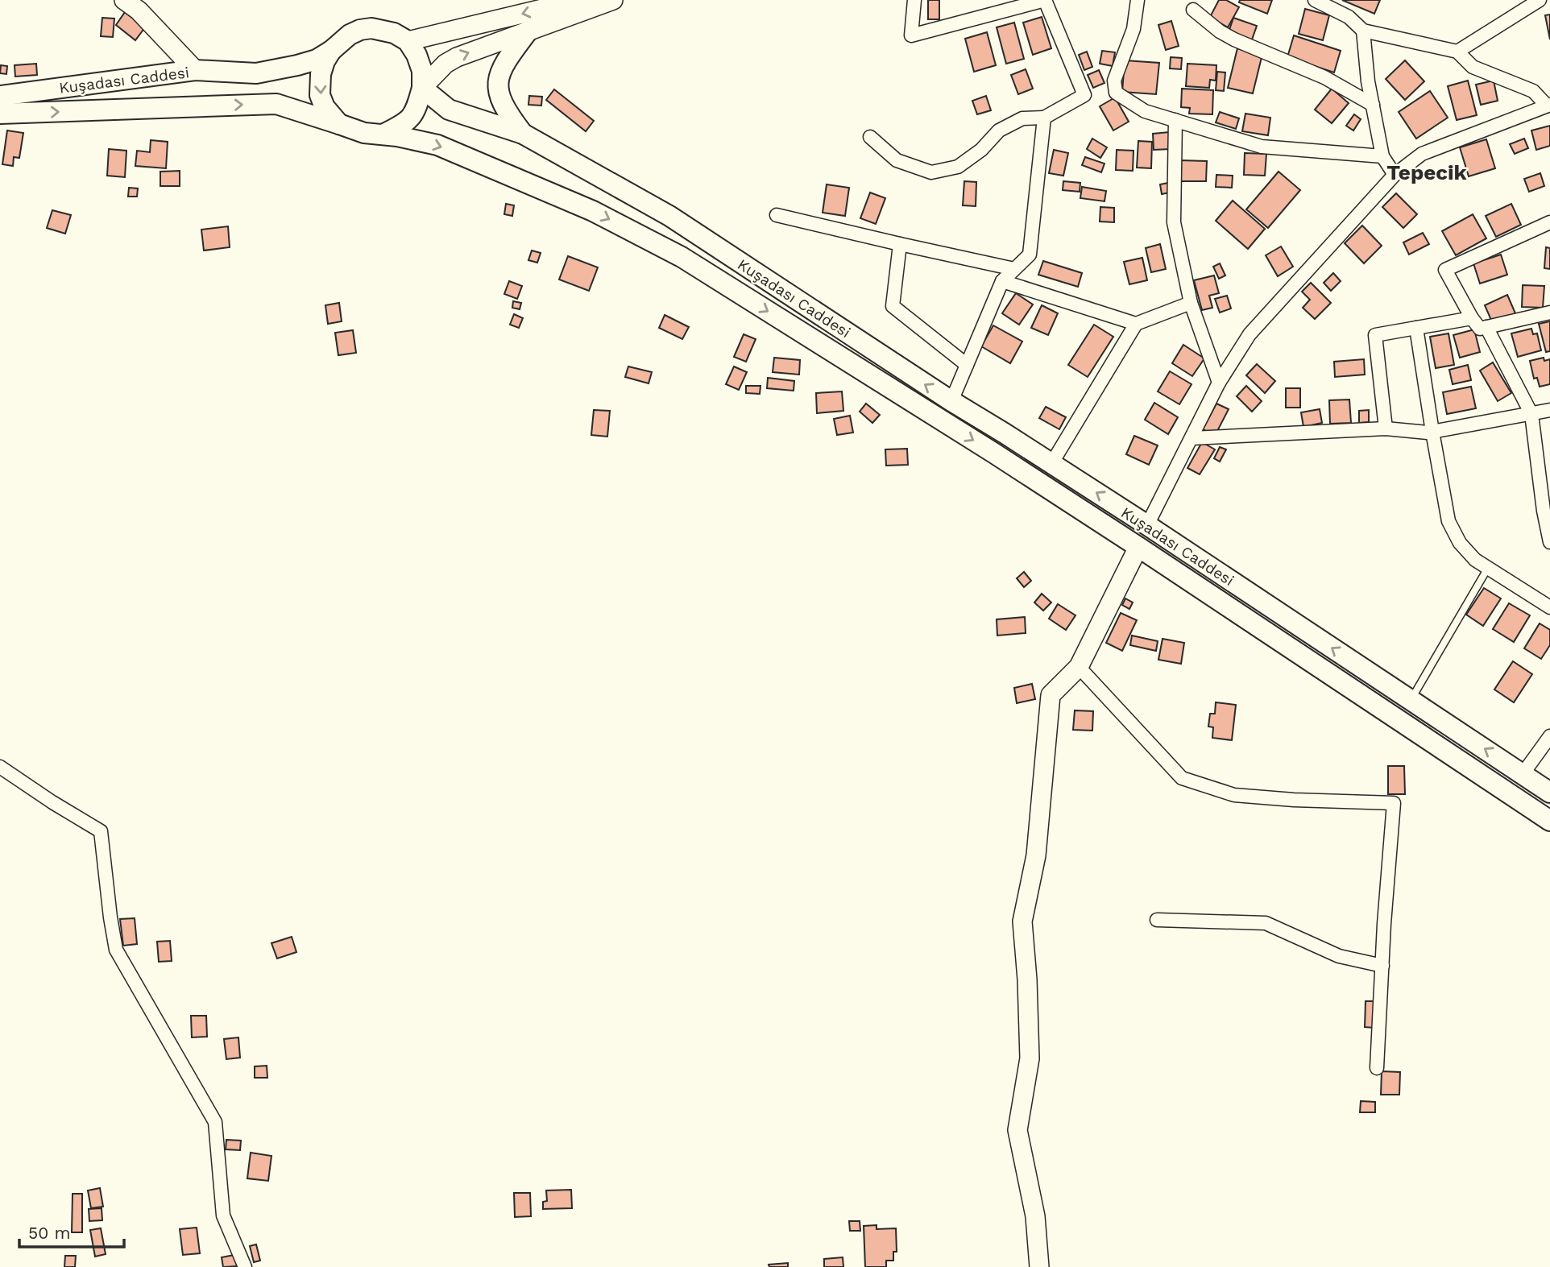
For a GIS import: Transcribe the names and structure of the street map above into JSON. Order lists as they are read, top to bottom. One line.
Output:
{"streets":{"main road":["Kuşadası Caddesi"]},"districts":["Tepecik"],"scale_bar":"50 m"}
